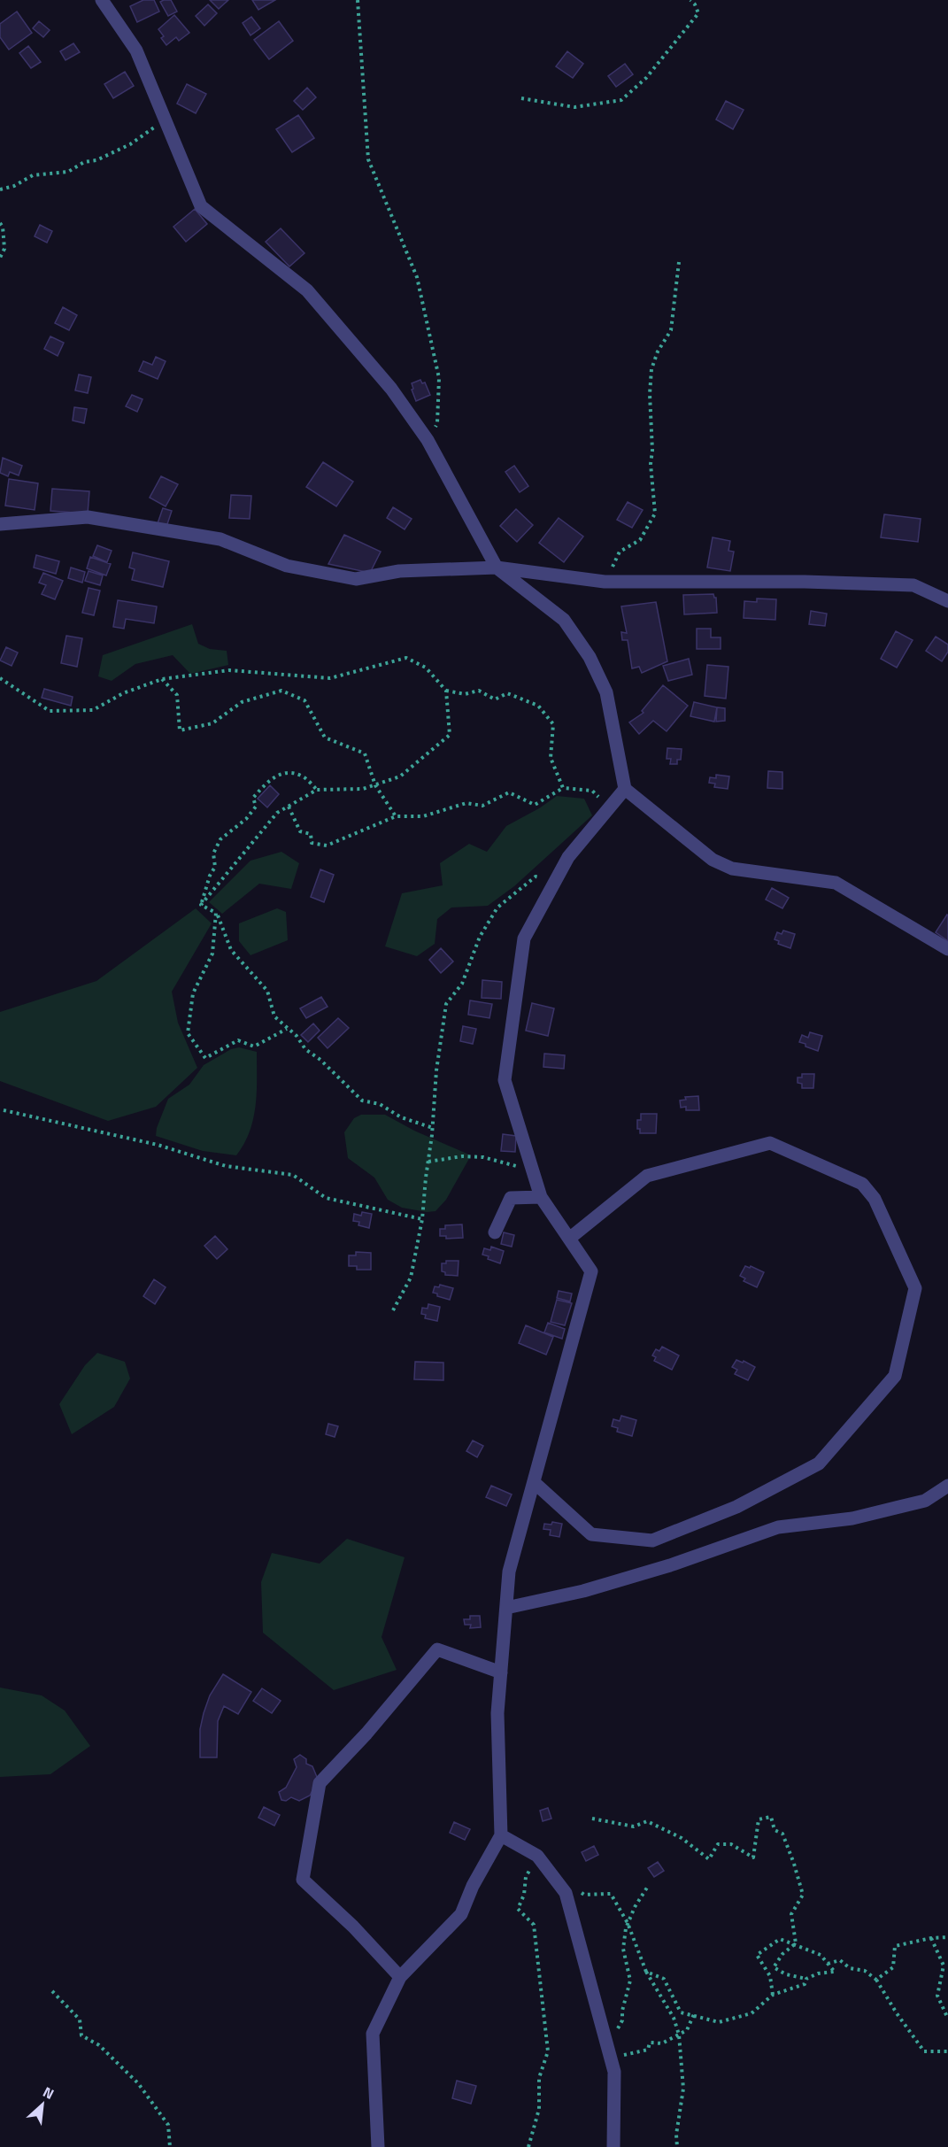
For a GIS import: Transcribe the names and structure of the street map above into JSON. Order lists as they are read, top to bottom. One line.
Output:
{"north":"top right"}
